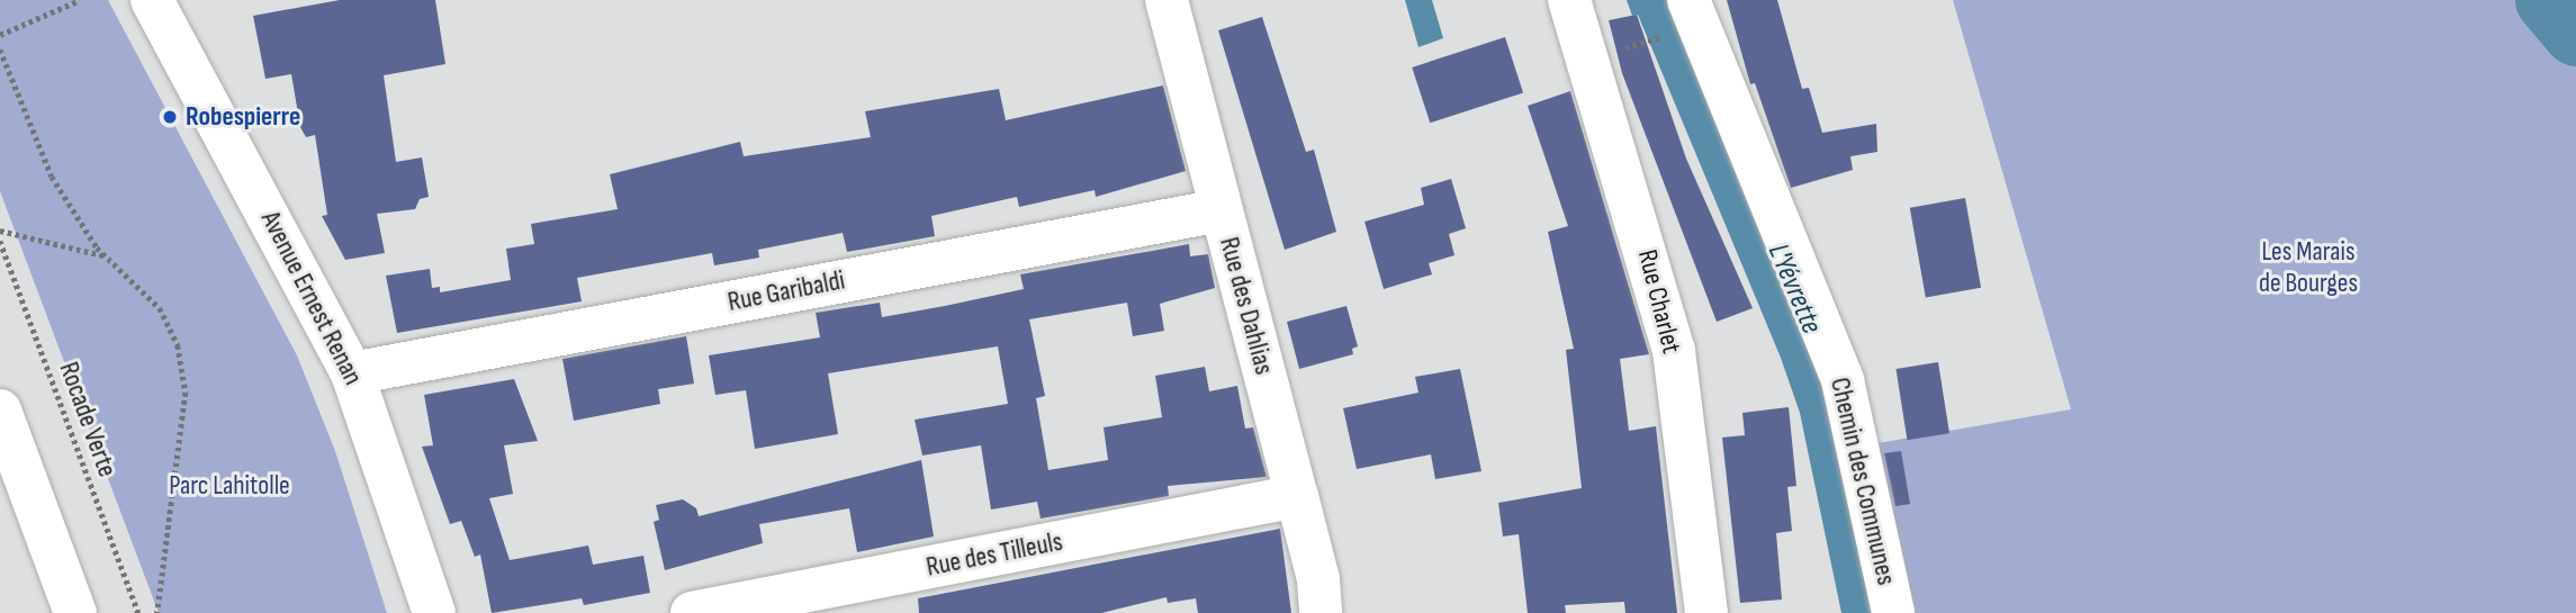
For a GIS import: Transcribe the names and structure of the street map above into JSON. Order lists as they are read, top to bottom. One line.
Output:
{"streets":{"street":["Rue Garibaldi","Avenue Ernest Renan","Rue Charlet","Rue des Dahlias","Chemin des Communes","Rue des Tilleuls"],"path":["Rocade Verte"]},"crossings":[["Rue Garibaldi","Avenue Ernest Renan"],["Rue Garibaldi","Rue des Dahlias"],["Rue des Dahlias","Rue des Tilleuls"]],"water":["L'Yévrette"],"parks":["Les Marais de Bourges","Parc Lahitolle"],"places":["Robespierre"]}
